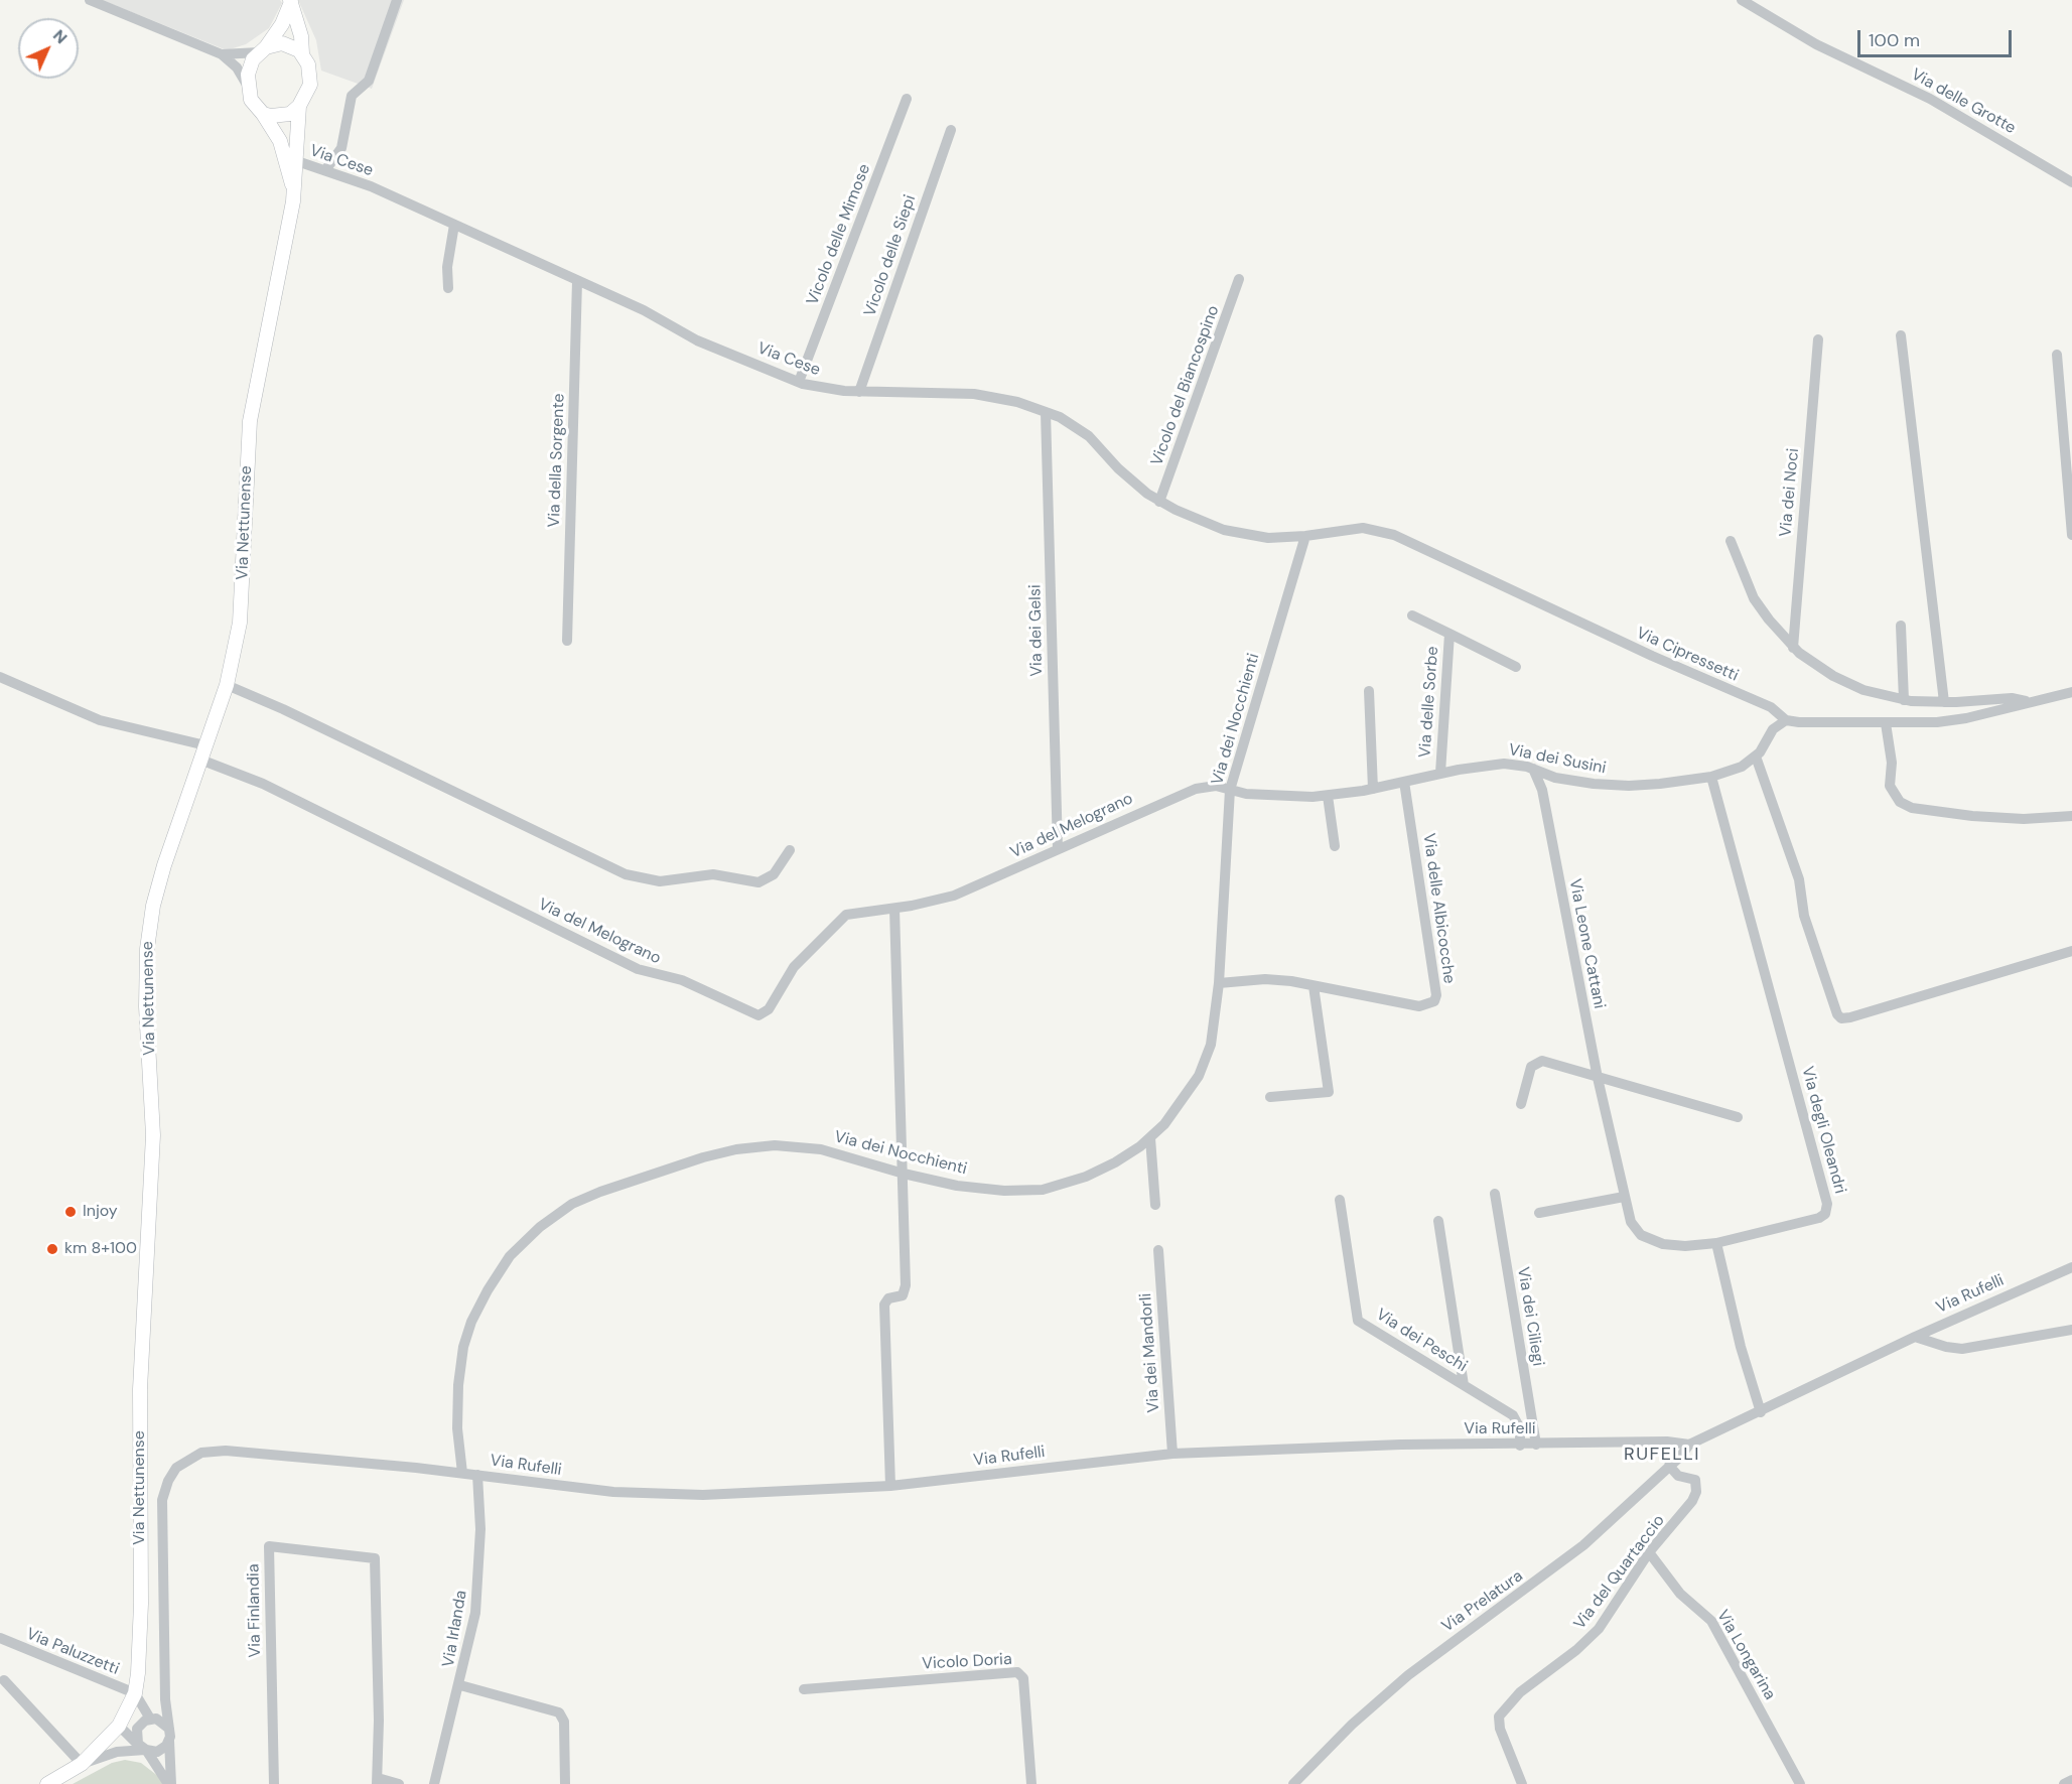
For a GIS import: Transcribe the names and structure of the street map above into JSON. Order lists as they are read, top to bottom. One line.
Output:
{"streets":{"main road":["Via Nettunense"],"street":["Via delle Grotte","Via Cese","Vicolo delle Mimose","Vicolo delle Siepi","Vicolo del Biancospino","Via della Sorgente","Via dei Noci","Via dei Gelsi","Via Cipressetti","Via delle Sorbe","Via dei Nocchienti","Via dei Susini","Via del Melograno","Via delle Albicocche","Via Leone Cattani","Via degli Oleandri","Via Rufelli","Via dei Ciliegi","Via dei Peschi","Via dei Mandorli","Via del Quartaccio","Via Prelatura","Via Finlandia","Via Irlanda","Via Paluzzetti","Via Longarina","Vicolo Doria"]},"crossings":[["Via Cese","Vicolo delle Mimose"],["Via Cese","Vicolo delle Siepi"],["Via Cese","Vicolo del Biancospino"],["Via Cese","Via della Sorgente"],["Via Cese","Via Nettunense"],["Via Cese","Via dei Gelsi"],["Via Cese","Via Cipressetti"],["Via Cese","Via dei Nocchienti"],["Via Nettunense","Via del Melograno"],["Via Nettunense","Via Paluzzetti"],["Via dei Gelsi","Via del Melograno"],["Via Cipressetti","Via dei Nocchienti"],["Via Cipressetti","Via dei Susini"],["Via delle Sorbe","Via dei Susini"],["Via dei Nocchienti","Via dei Susini"],["Via dei Nocchienti","Via del Melograno"],["Via dei Nocchienti","Via delle Albicocche"],["Via dei Nocchienti","Via Rufelli"],["Via dei Susini","Via del Melograno"],["Via dei Susini","Via delle Albicocche"],["Via dei Susini","Via Leone Cattani"],["Via dei Susini","Via degli Oleandri"],["Via Leone Cattani","Via degli Oleandri"],["Via Rufelli","Via dei Ciliegi"],["Via Rufelli","Via dei Peschi"],["Via Rufelli","Via dei Mandorli"],["Via Rufelli","Via Prelatura"],["Via Rufelli","Via Irlanda"],["Via del Quartaccio","Via Prelatura"],["Via del Quartaccio","Via Longarina"]],"districts":["RUFELLI"],"places":["Injoy","km 8+100"],"scale_bar":"100 m","north":"top right"}
